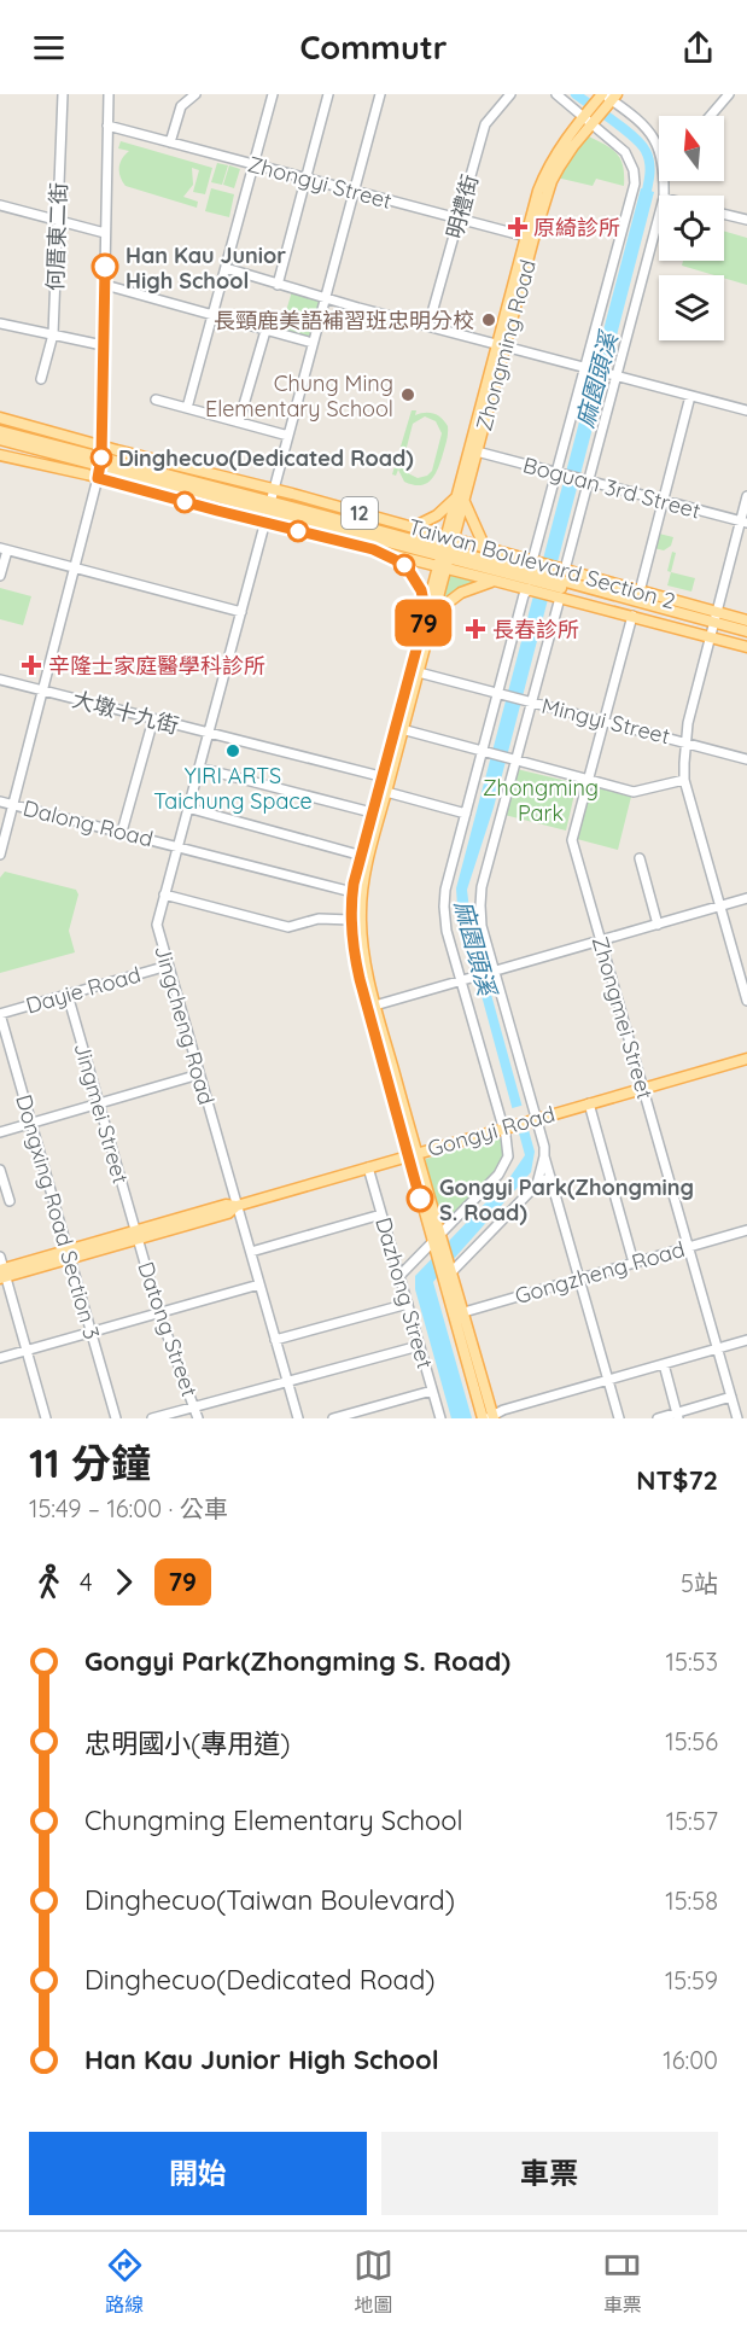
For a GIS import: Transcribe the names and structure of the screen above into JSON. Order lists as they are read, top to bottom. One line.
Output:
{"streets":{"main road":["Zhongming Road","12","Taiwan Boulevard Section 2","Gongyi Road"],"street":["Zhongyi Street","明禮街","何厝東二街","Boguan 3rd Street","大墩十九街","Mingyi Street","Dalong Road","Dayie Road","Zhongmei Street","Jingcheng Road","Jingmei Street","Dongxing Road Section 3","Gongzheng Road","Dazhong Street","Datong Street"]},"crossings":[["Zhongyi Street","明禮街"],["Zhongyi Street","Zhongming Road"],["Zhongyi Street","Jingcheng Road"],["Zhongming Road","Boguan 3rd Street"],["Zhongming Road","Taiwan Boulevard Section 2"],["Taiwan Boulevard Section 2","Zhongmei Street"],["Taiwan Boulevard Section 2","Jingcheng Road"],["大墩十九街","Jingcheng Road"],["Mingyi Street","Zhongmei Street"],["Dalong Road","Jingcheng Road"],["Dayie Road","Jingcheng Road"],["Dayie Road","Jingmei Street"],["Dayie Road","Dongxing Road Section 3"],["Zhongmei Street","Gongyi Road"],["Zhongmei Street","Gongzheng Road"],["Jingcheng Road","Gongyi Road"],["Jingmei Street","Gongyi Road"],["Jingmei Street","Datong Street"],["Gongyi Road","Dongxing Road Section 3"],["Gongyi Road","Dazhong Street"],["Gongyi Road","Datong Street"]],"water":["麻園頭溪"],"parks":["Zhongming Park"],"places":{"health":["原綺診所","長春診所","辛隆士家庭醫學科診所"],"other":["Han Kau Junior High School","長頸鹿美語補習班忠明分校","Chung Ming Elementary School","Dinghecuo(Dedicated Road)","YIRI ARTS Taichung Space","Gongyi Park(Zhongming S. Road)"]},"lines":["bus line 79"],"north":"top","page":{"header":"Commutr","on_map":"79","heading":["11 分鐘","15:49 – 16:00 · 公車","NT$72"],"legs":["4","79","5站"],"list":[{"name":"Gongyi Park(Zhongming S. Road)","value":"15:53"},{"name":"忠明國小(專用道)","value":"15:56"},{"name":"Chungming Elementary School","value":"15:57"},{"name":"Dinghecuo(Taiwan Boulevard)","value":"15:58"},{"name":"Dinghecuo(Dedicated Road)","value":"15:59"},{"name":"Han Kau Junior High School","value":"16:00"}],"buttons":["開始","車票"],"tabs":["路線","地圖","車票"]}}
